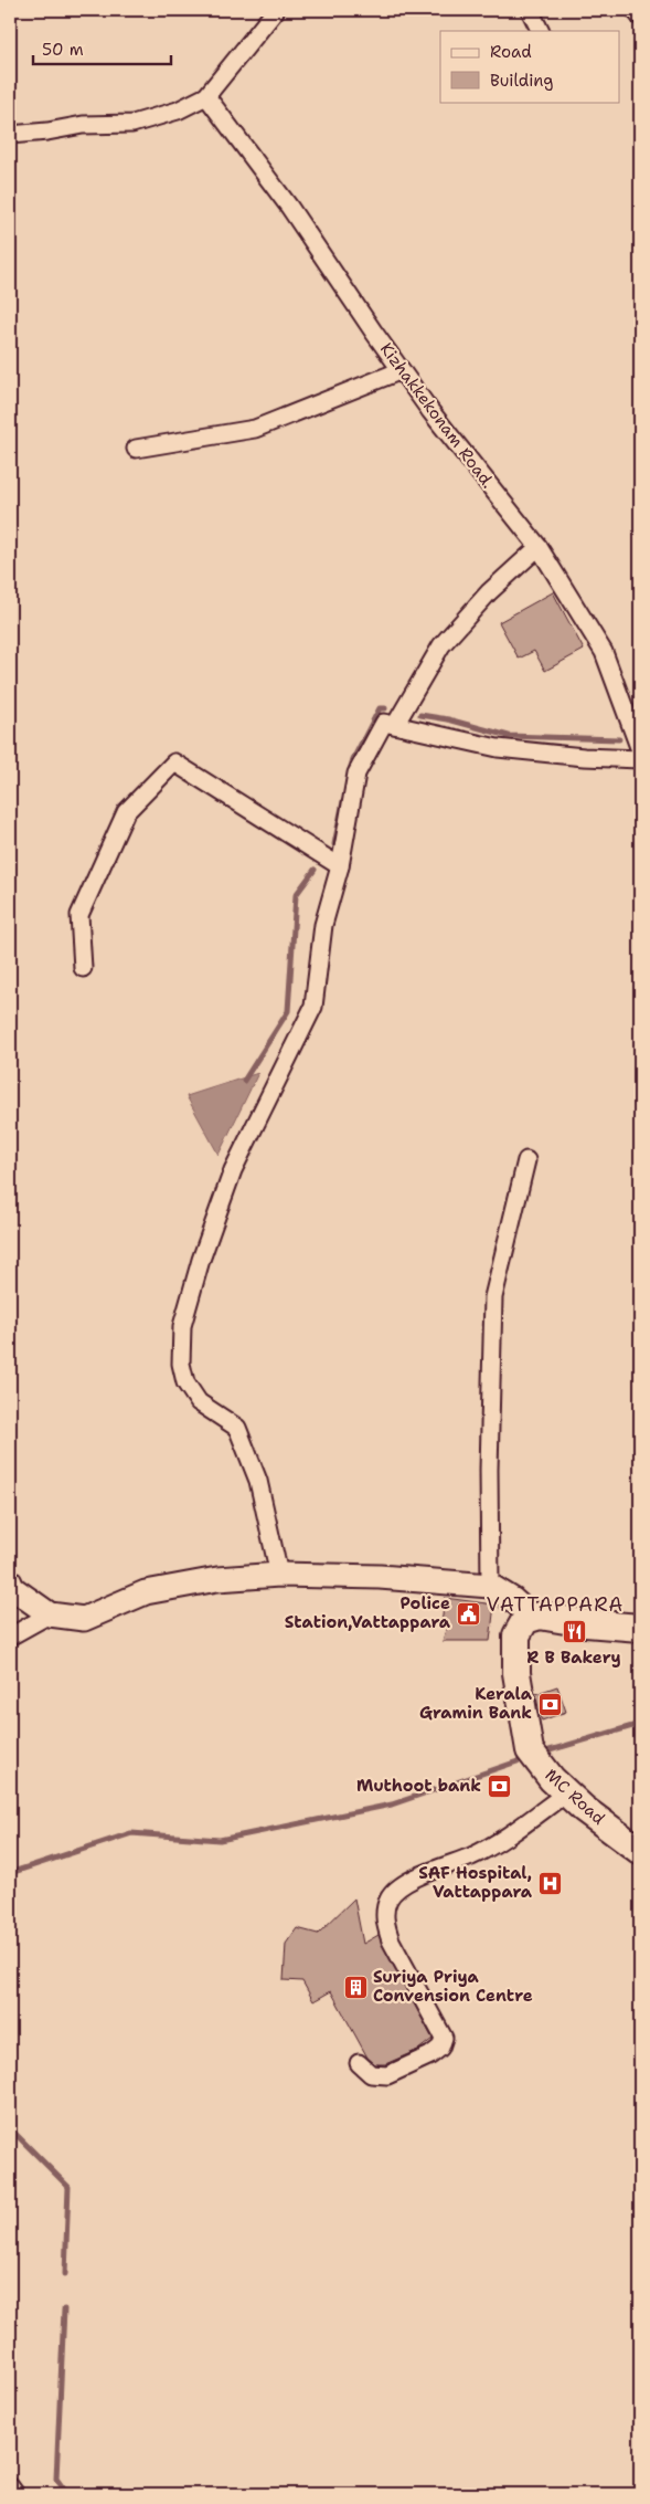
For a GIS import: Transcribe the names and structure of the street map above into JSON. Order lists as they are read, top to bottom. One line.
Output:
{"streets":{"main road":["MC Road"],"street":["Kizhakkekonam Road."]},"districts":["VATTAPPARA"],"places":{"public building":["Police Station,Vattappara"],"restaurant":["R B Bakery"],"bank":["Kerala Gramin Bank","Muthoot bank"],"hospital":["SAF Hospital, Vattappara"],"building":["Suriya Priya Convension Centre"]},"legend":["Road","Building"],"scale_bar":"50 m"}
